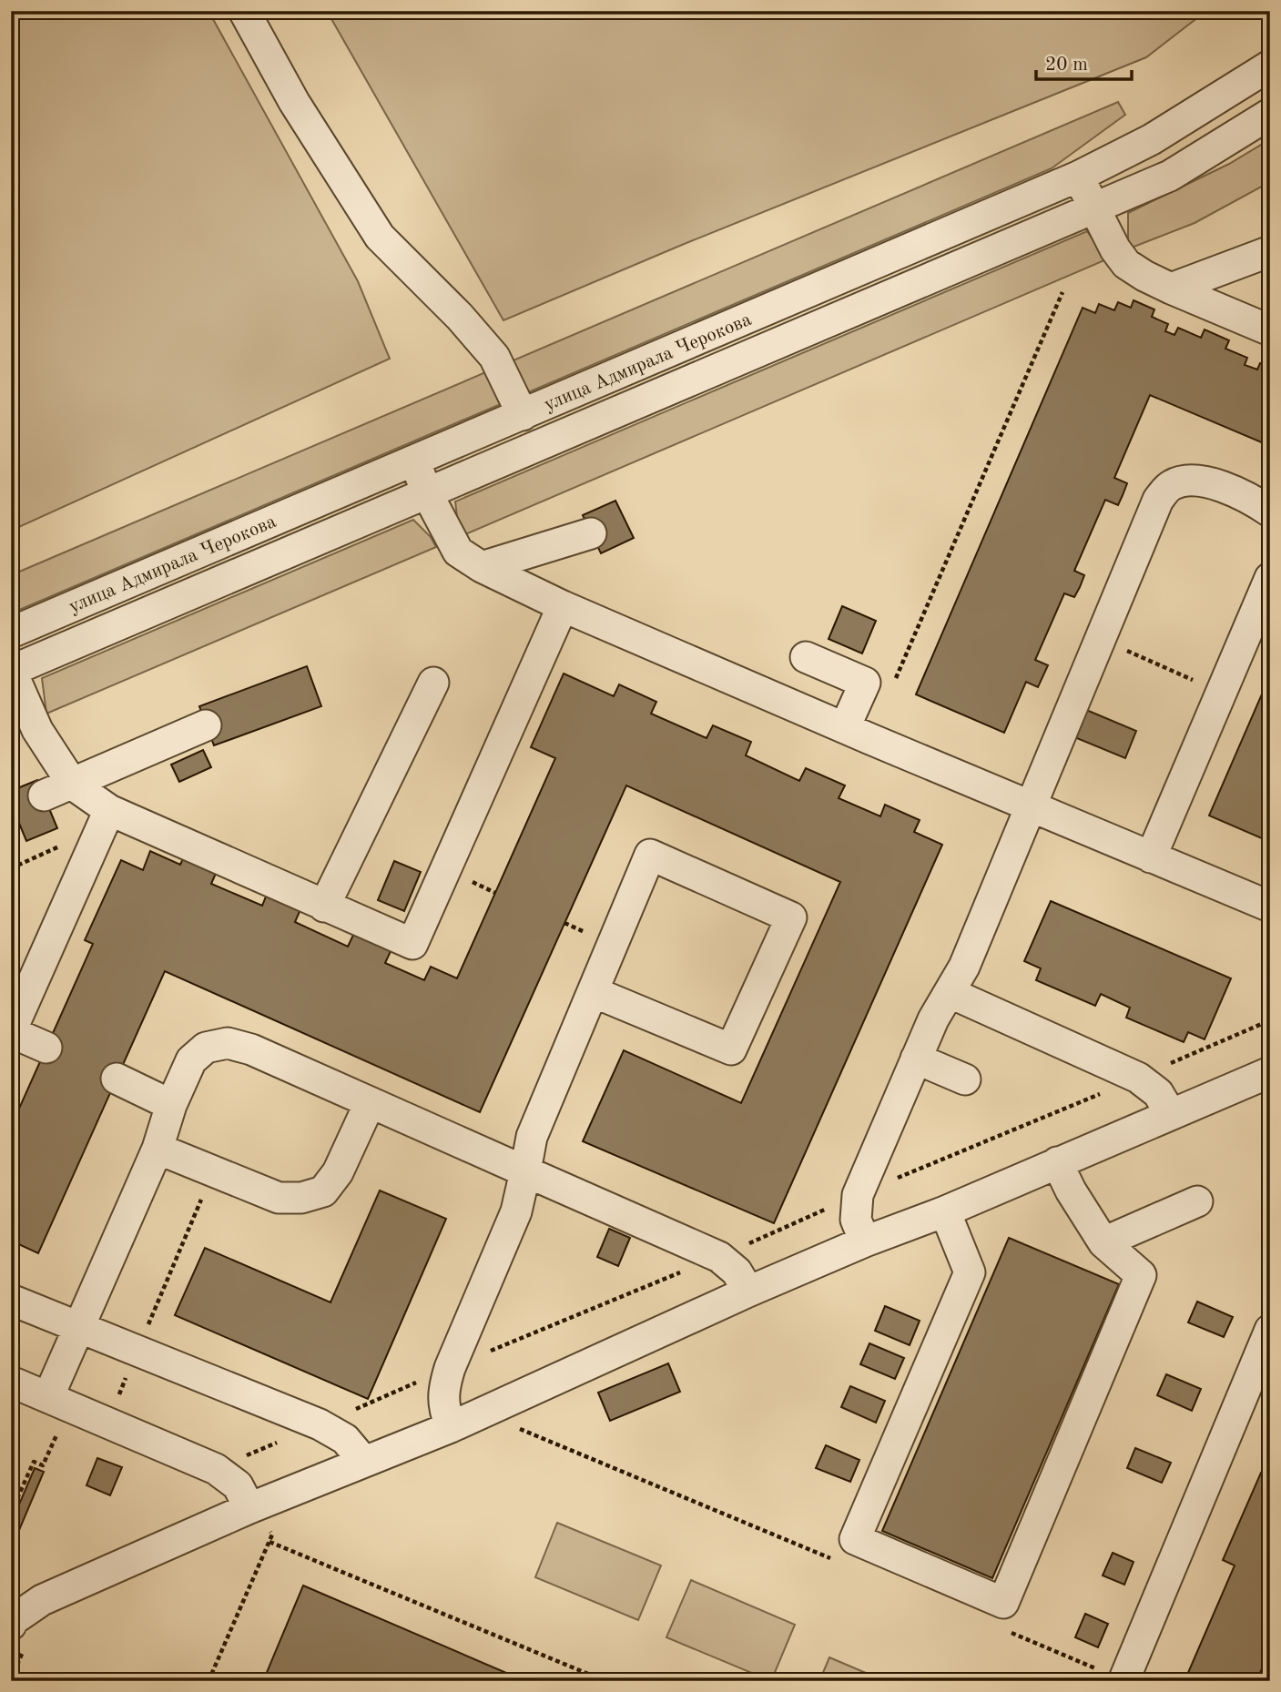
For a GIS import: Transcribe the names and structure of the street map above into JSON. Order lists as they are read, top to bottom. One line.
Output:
{"streets":{"street":["улица Адмирала Черокова"]},"scale_bar":"20 m"}
